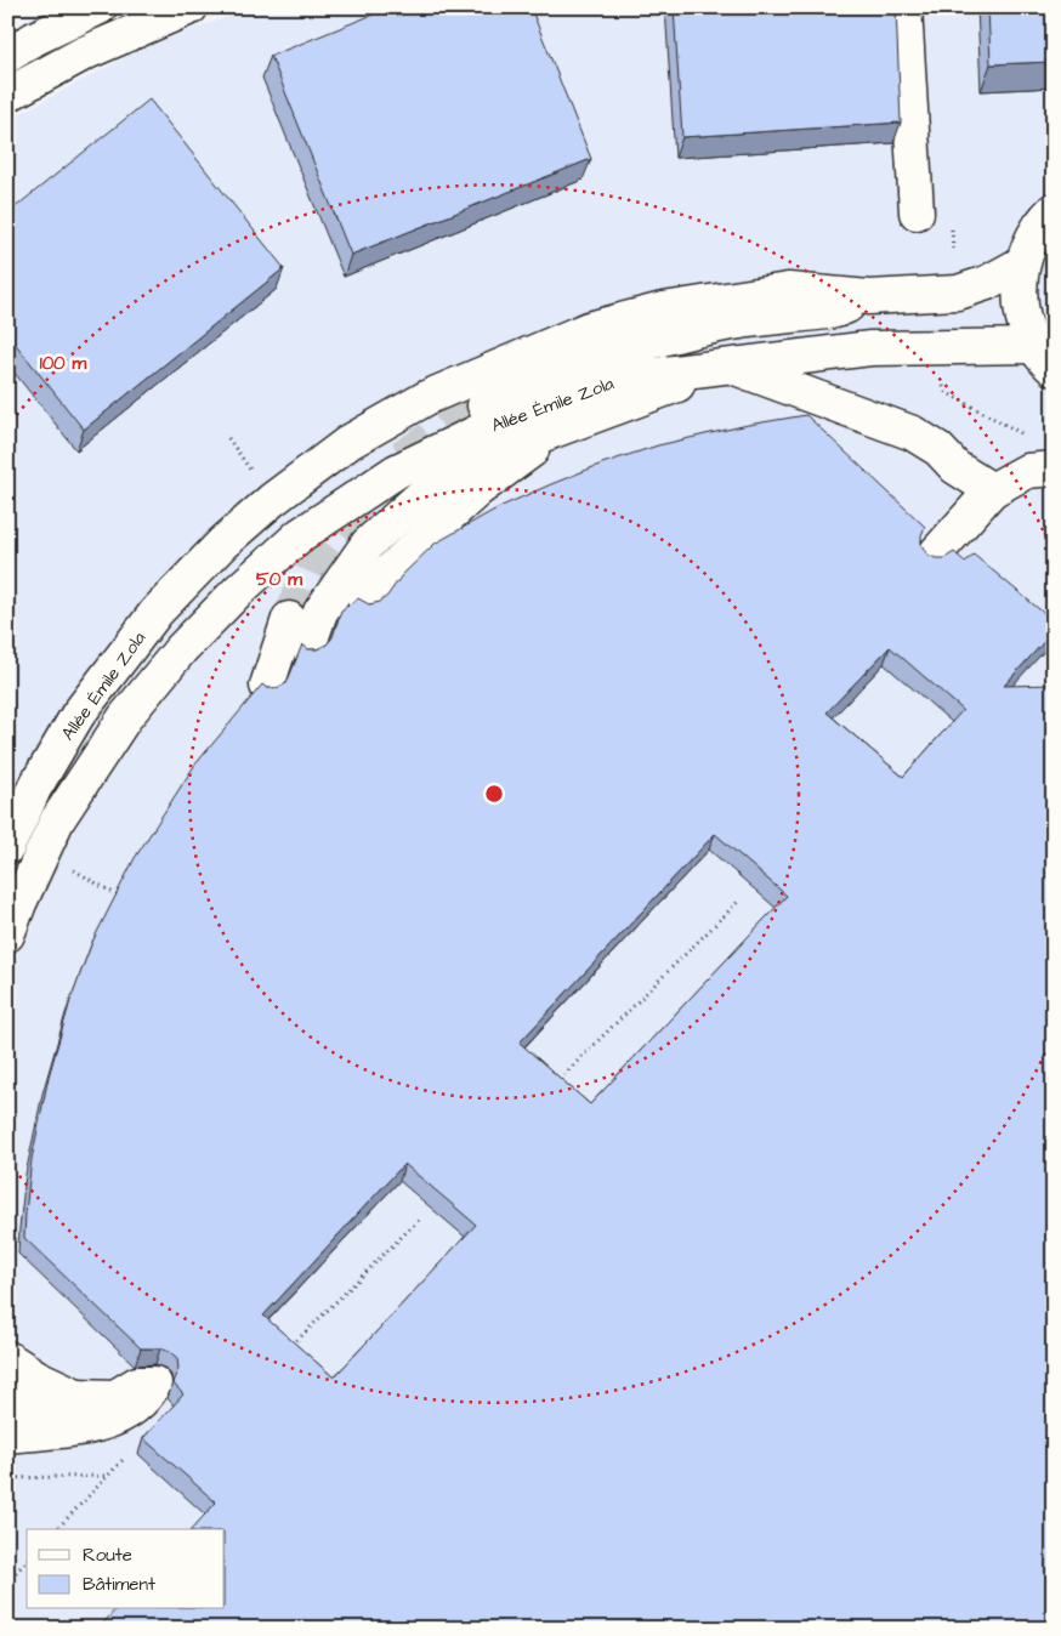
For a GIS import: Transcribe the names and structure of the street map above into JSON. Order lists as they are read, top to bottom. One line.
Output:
{"streets":{"main road":["Allée Émile Zola"]},"legend":["Route","Bâtiment"],"rings":["100 m","50 m"]}
